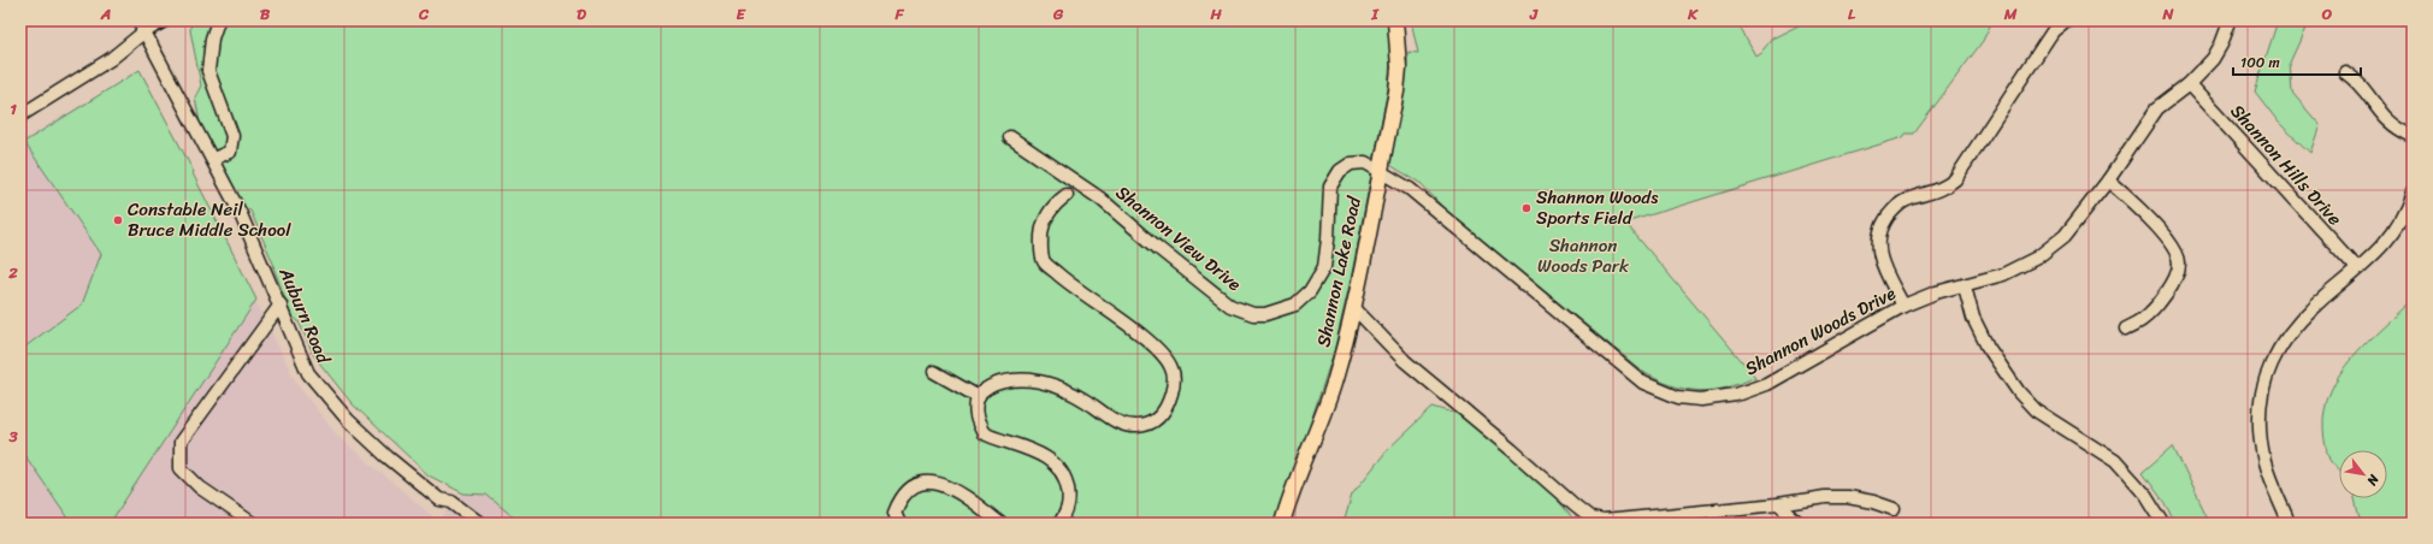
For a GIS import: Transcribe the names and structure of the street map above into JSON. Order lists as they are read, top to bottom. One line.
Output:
{"streets":{"main road":["Shannon Lake Road"],"street":["Shannon Hills Drive","Shannon View Drive","Auburn Road","Shannon Woods Drive"]},"crossings":[["Shannon Hills Drive","Shannon Woods Drive"],["Shannon View Drive","Shannon Lake Road"],["Shannon View Drive","Shannon Woods Drive"],["Shannon Lake Road","Shannon Woods Drive"]],"parks":["Shannon Woods Park"],"places":["Shannon Woods Sports Field","Constable Neil Bruce Middle School"],"scale_bar":"100 m","north":"bottom right","grid":{"columns":["A","B","C","D","E","F","G","H","I","J","K","L","M","N","O"],"rows":["1","2","3"]}}
